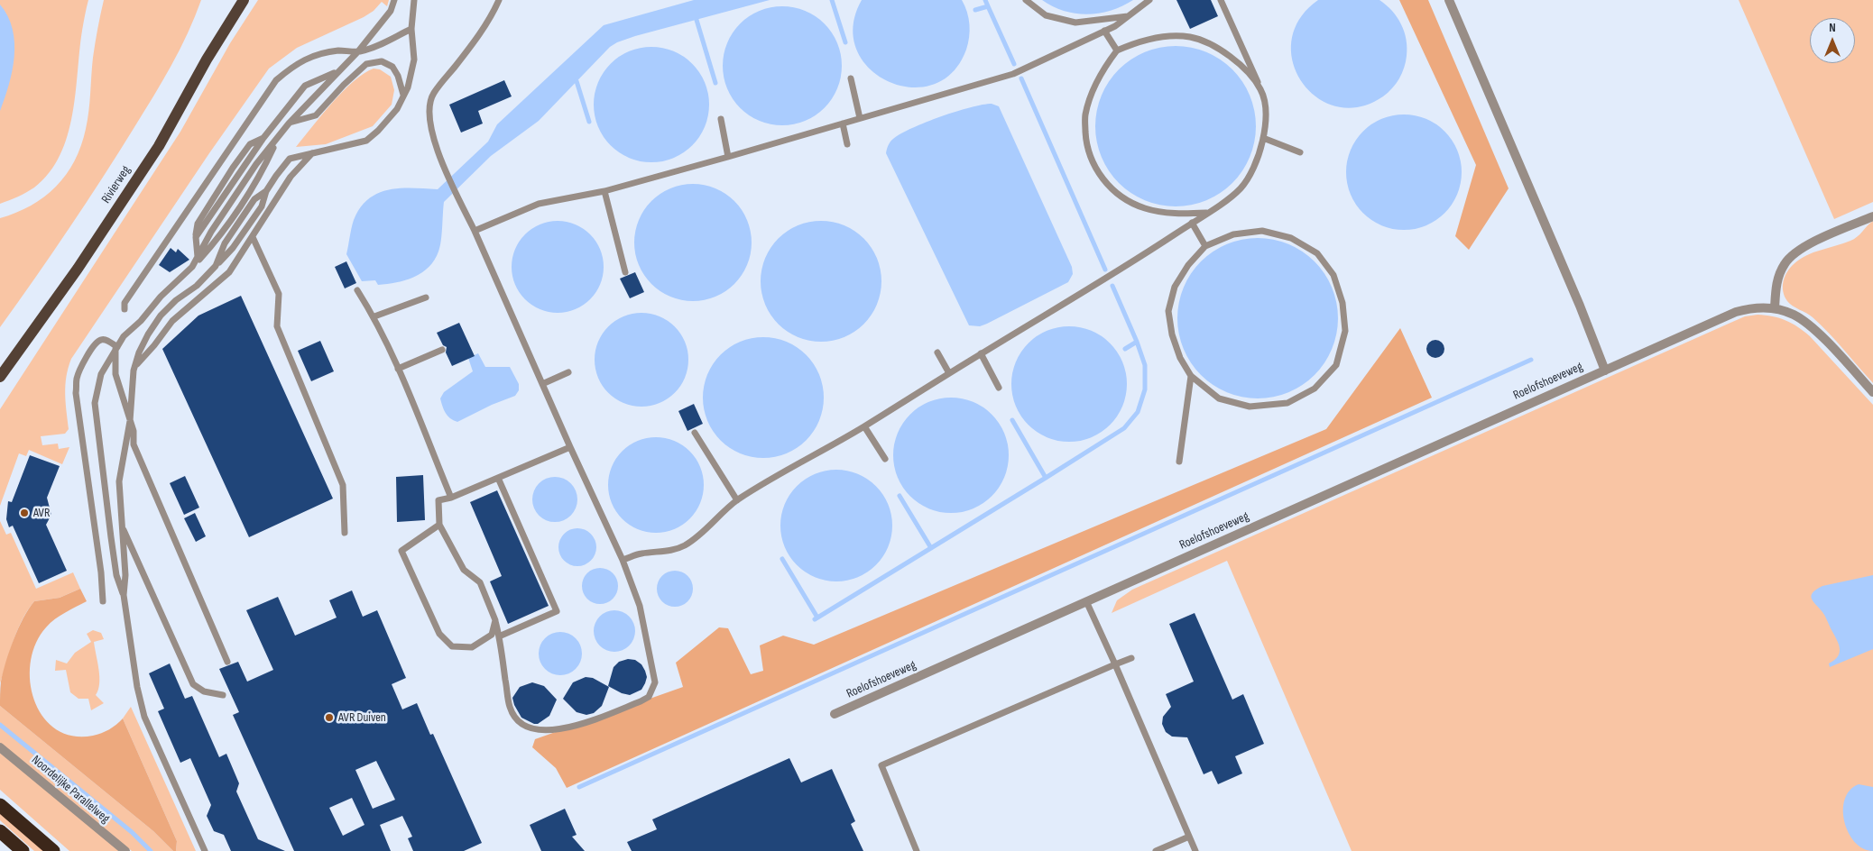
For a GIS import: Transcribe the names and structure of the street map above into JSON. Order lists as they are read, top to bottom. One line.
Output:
{"streets":{"main road":["Rivierweg"],"street":["Roelofshoeveweg","Noordelijke Parallelweg"]},"places":["AVR","AVR Duiven"],"north":"top"}
